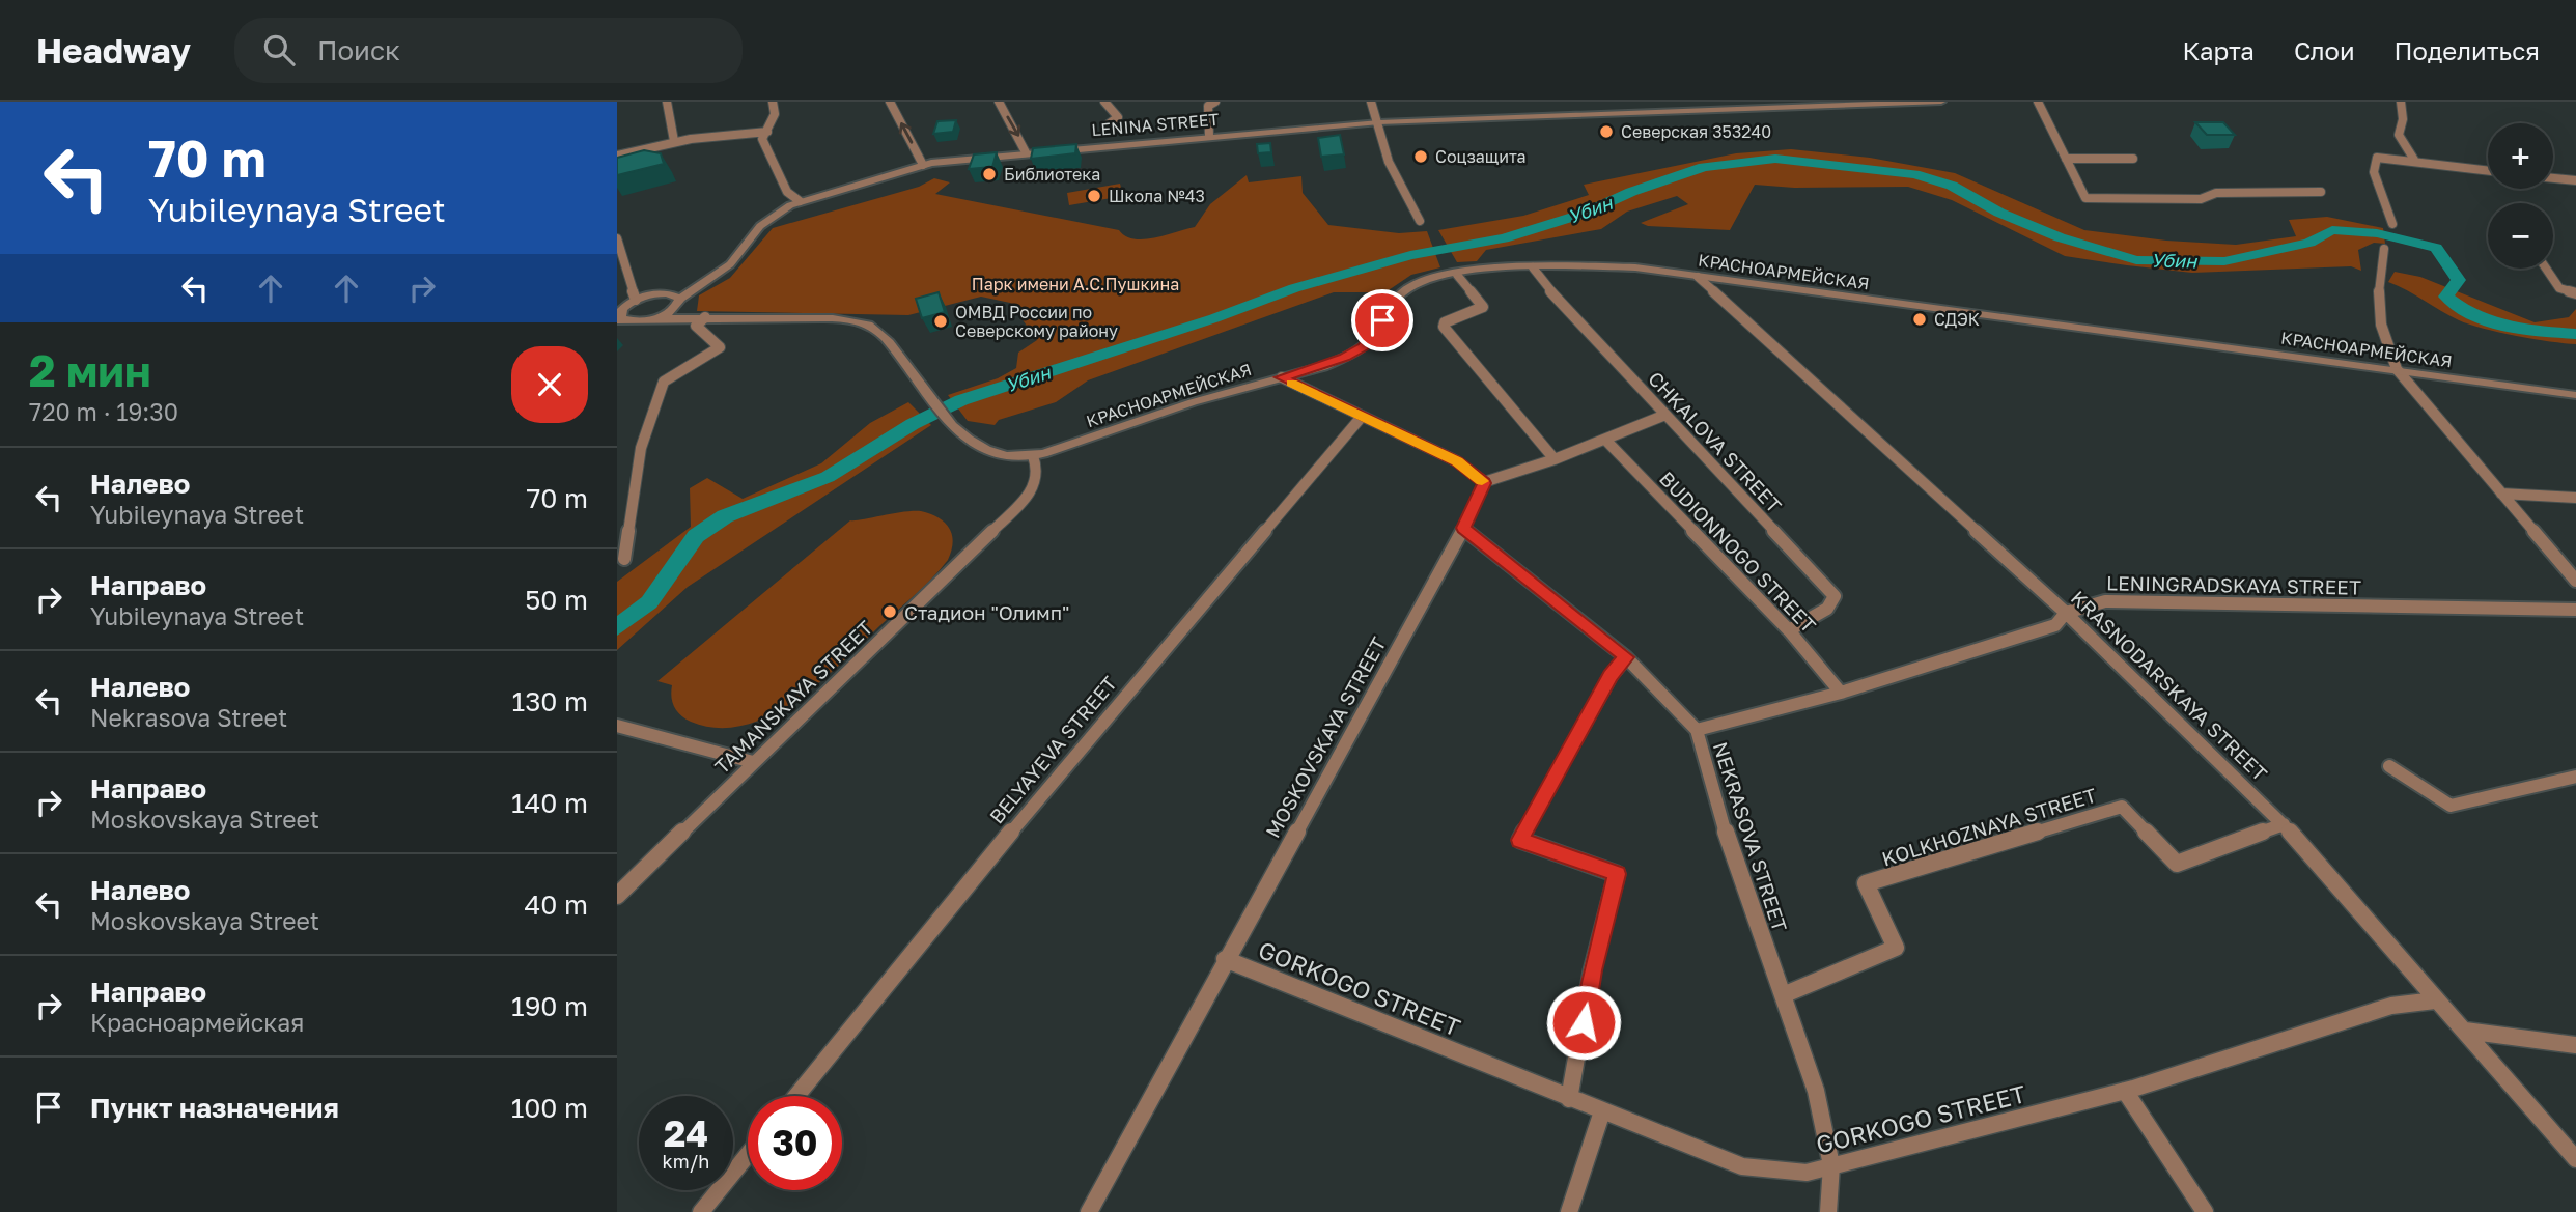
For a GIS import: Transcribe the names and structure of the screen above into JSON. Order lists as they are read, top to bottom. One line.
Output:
{"streets":{"street":["LENINA STREET","КРАСНОАРМЕЙСКАЯ","CHKALOVA STREET","BUDIONNOGO STREET","LENINGRADSKAYA STREET","KRASNODARSKAYA STREET","TAMANSKAYA STREET","MOSKOVSKAYA STREET","BELYAYEVA STREET","KOLKHOZNAYA STREET","NEKRASOVA STREET","GORKOGO STREET"]},"crossings":[["КРАСНОАРМЕЙСКАЯ","CHKALOVA STREET"],["КРАСНОАРМЕЙСКАЯ","KRASNODARSKAYA STREET"],["КРАСНОАРМЕЙСКАЯ","TAMANSKAYA STREET"],["CHKALOVA STREET","BUDIONNOGO STREET"],["BUDIONNOGO STREET","LENINGRADSKAYA STREET"],["LENINGRADSKAYA STREET","KRASNODARSKAYA STREET"],["LENINGRADSKAYA STREET","NEKRASOVA STREET"],["KRASNODARSKAYA STREET","KOLKHOZNAYA STREET"],["KRASNODARSKAYA STREET","GORKOGO STREET"],["MOSKOVSKAYA STREET","NEKRASOVA STREET"],["MOSKOVSKAYA STREET","GORKOGO STREET"],["KOLKHOZNAYA STREET","NEKRASOVA STREET"],["NEKRASOVA STREET","GORKOGO STREET"]],"water":["Убин"],"parks":["Парк имени А.С.Пушкина"],"places":["Северская 353240","Соцзащита","Библиотека","Школа №43","СДЭК","ОМВД России по Северскому району","Стадион \"Олимп\""],"page":{"header":"Headway","search":"Поиск","nav":["Карта","Слои","Поделиться"],"turn":["70 m","Yubileynaya Street"],"map_buttons":["+","−"],"heading":["2 мин","720 m · 19:30"],"list":[{"name":"Налево","note":"Yubileynaya Street","value":"70 m"},{"name":"Направо","note":"Yubileynaya Street","value":"50 m"},{"name":"Налево","note":"Nekrasova Street","value":"130 m"},{"name":"Направо","note":"Moskovskaya Street","value":"140 m"},{"name":"Налево","note":"Moskovskaya Street","value":"40 m"},{"name":"Направо","note":"Красноармейская","value":"190 m"},{"name":"Пункт назначения","value":"100 m"}],"speed":"24 km/h","limit":"30"}}
